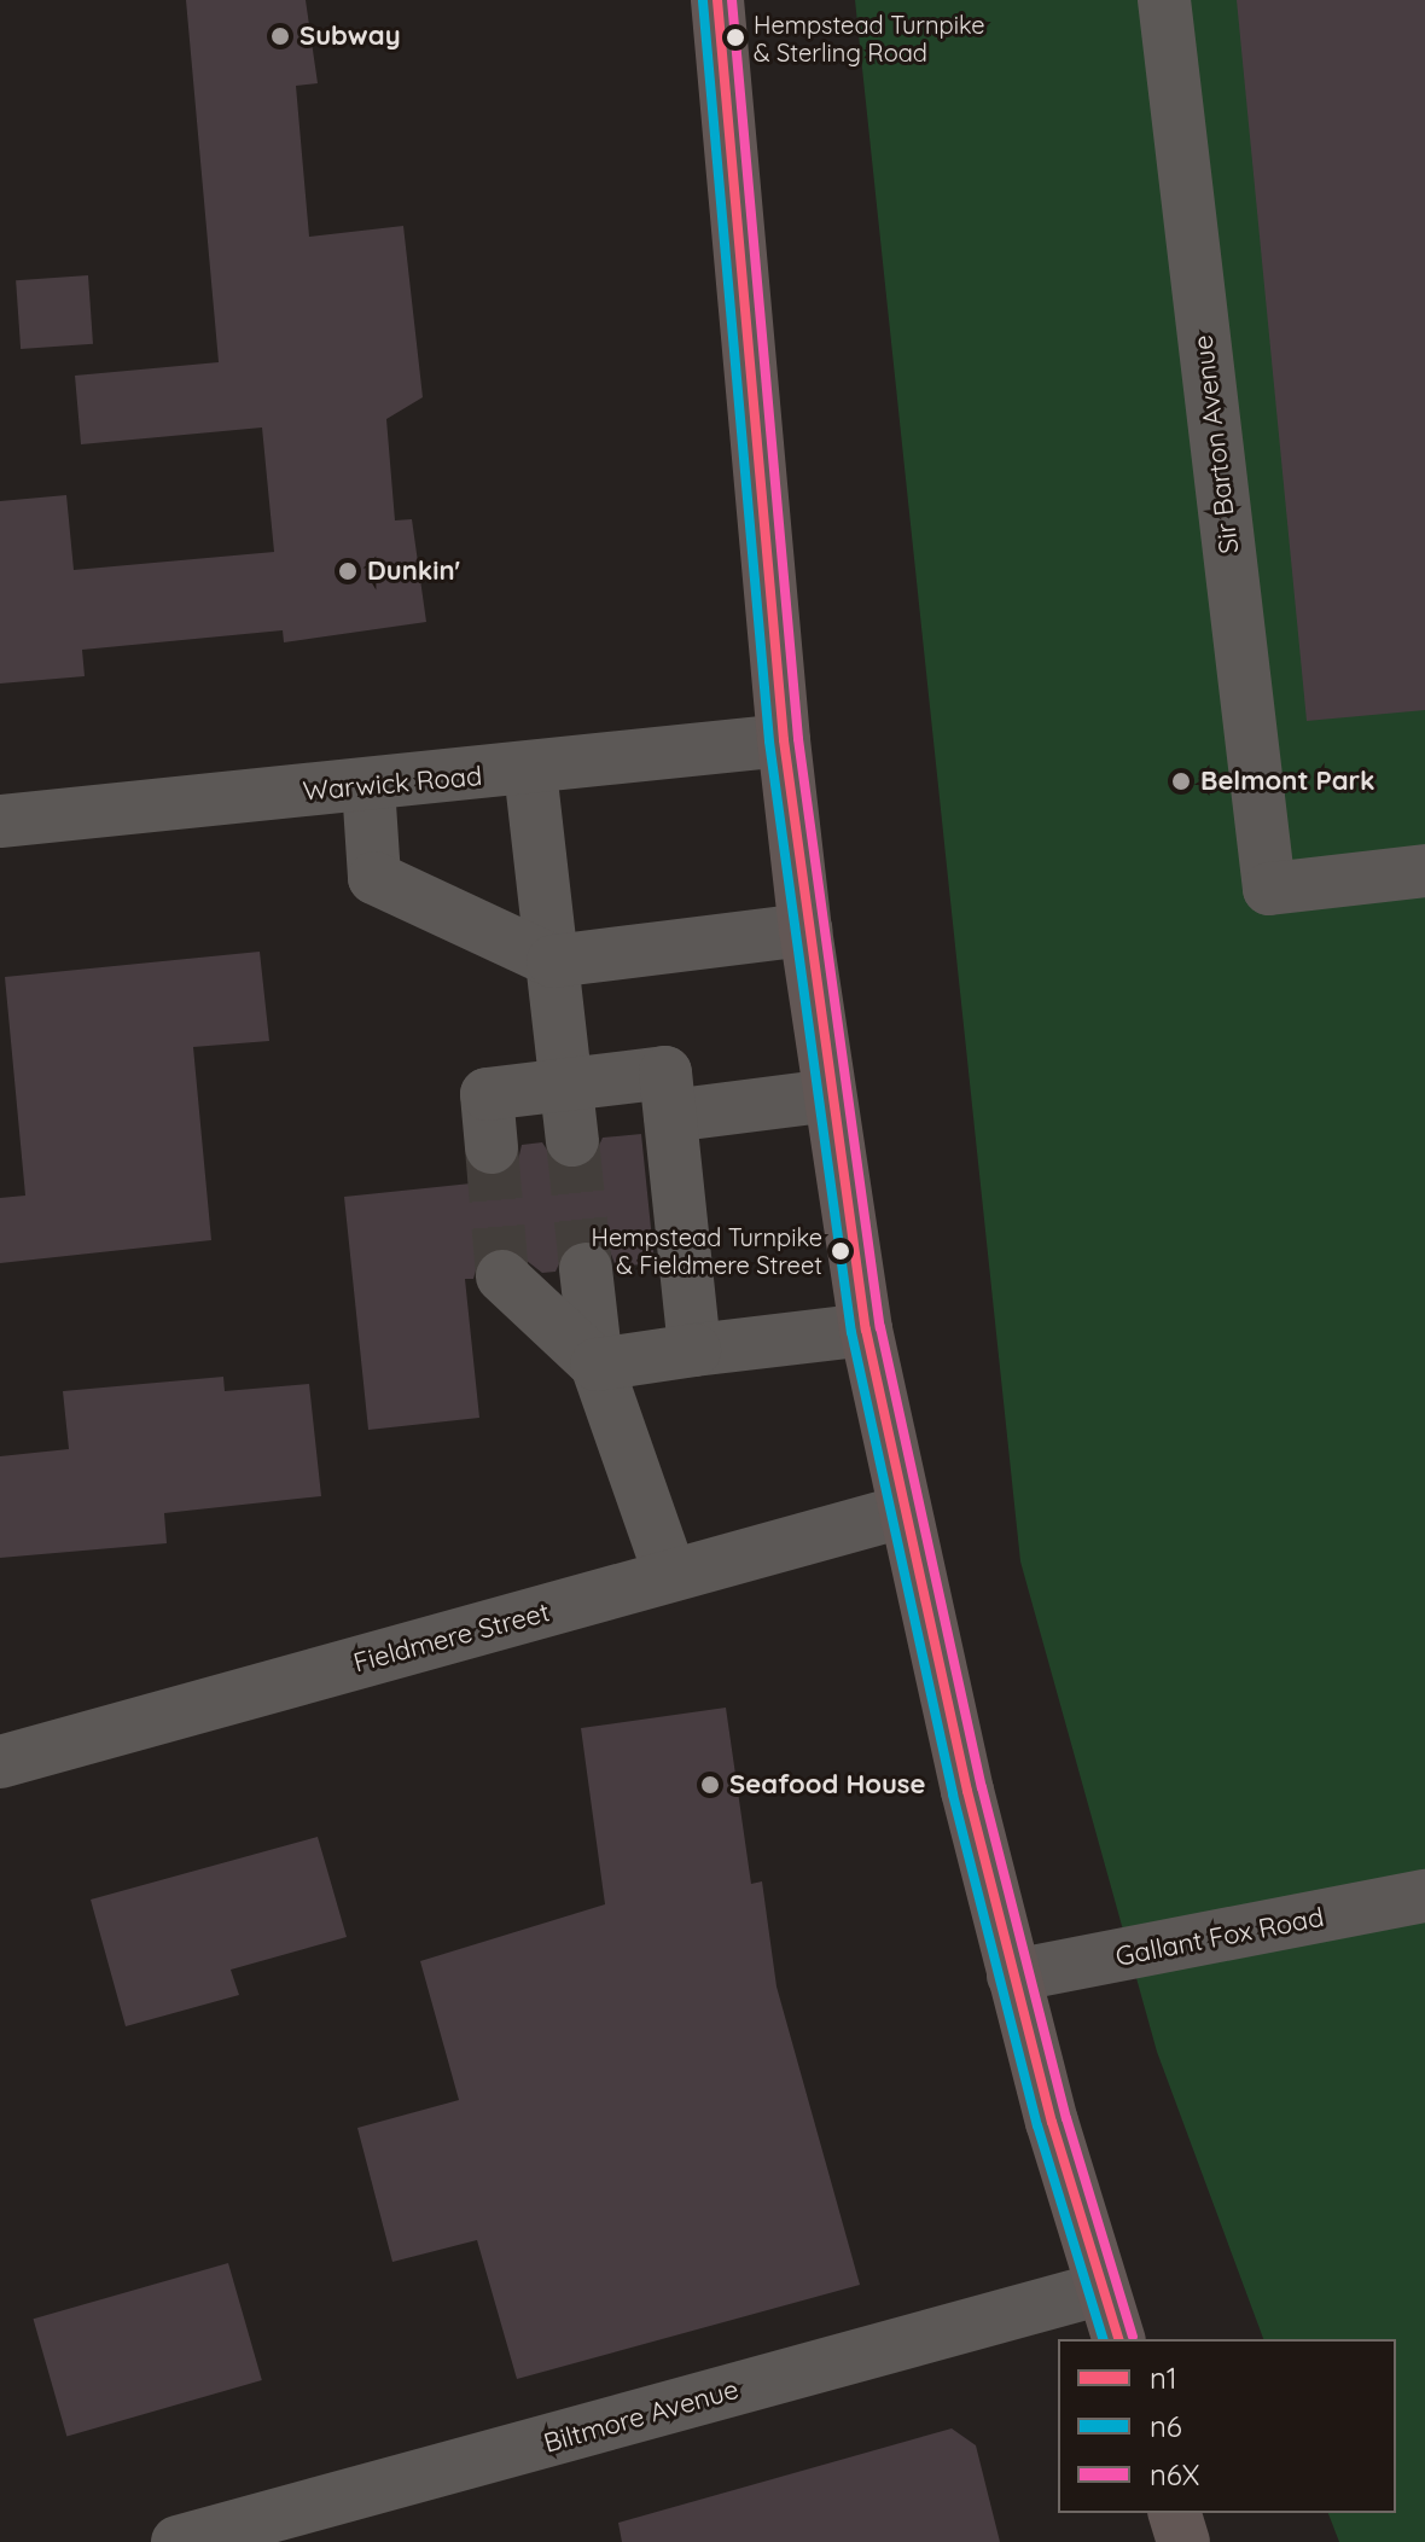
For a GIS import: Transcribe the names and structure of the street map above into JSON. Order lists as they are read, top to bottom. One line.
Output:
{"streets":{"street":["Sir Barton Avenue","Warwick Road","Fieldmere Street","Gallant Fox Road","Biltmore Avenue"]},"places":["Subway","Hempstead Turnpike & Sterling Road","Dunkin'","Belmont Park","Hempstead Turnpike & Fieldmere Street","Seafood House"],"lines":["transit line n1","transit line n6X","transit line n6"],"legend":["n1","n6","n6X"]}
